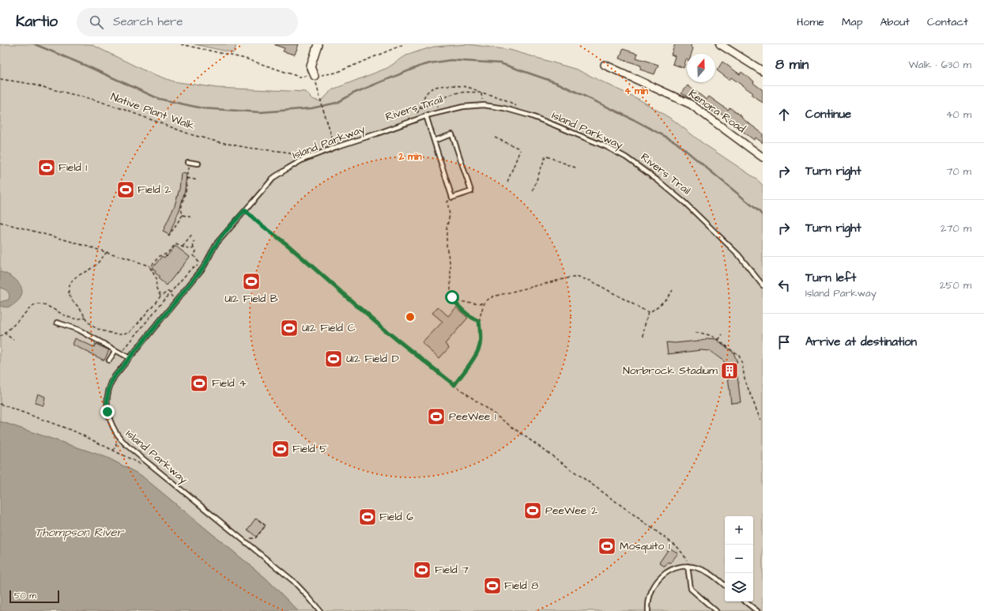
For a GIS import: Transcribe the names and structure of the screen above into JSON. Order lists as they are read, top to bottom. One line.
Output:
{"streets":{"street":["Kenora Road"],"lane":["Island Parkway"],"path":["Rivers Trail","Native Plant Walk"]},"water":["Thompson River"],"places":{"sports":["Field 1","Field 2","U12 Field B","U12 Field C","U12 Field D","Field 4","PeeWee 1","Field 5","PeeWee 2","Field 6","Mosquito 1","Field 7","Field 8"],"building":["Norbrock Stadium"]},"scale_bar":"50 m","north":"top","page":{"header":"Kartio","search":"Search here","nav":["Home","Map","About","Contact"],"heading":["8 min","Walk · 630 m"],"list":[["Continue","40 m"],["Turn right","70 m"],["Turn right","270 m"],["Turn left","Island Parkway","250 m"],"Arrive at destination"],"map_buttons":["+","−"],"scale":"50 m"},"rings":["4 min","2 min"]}
